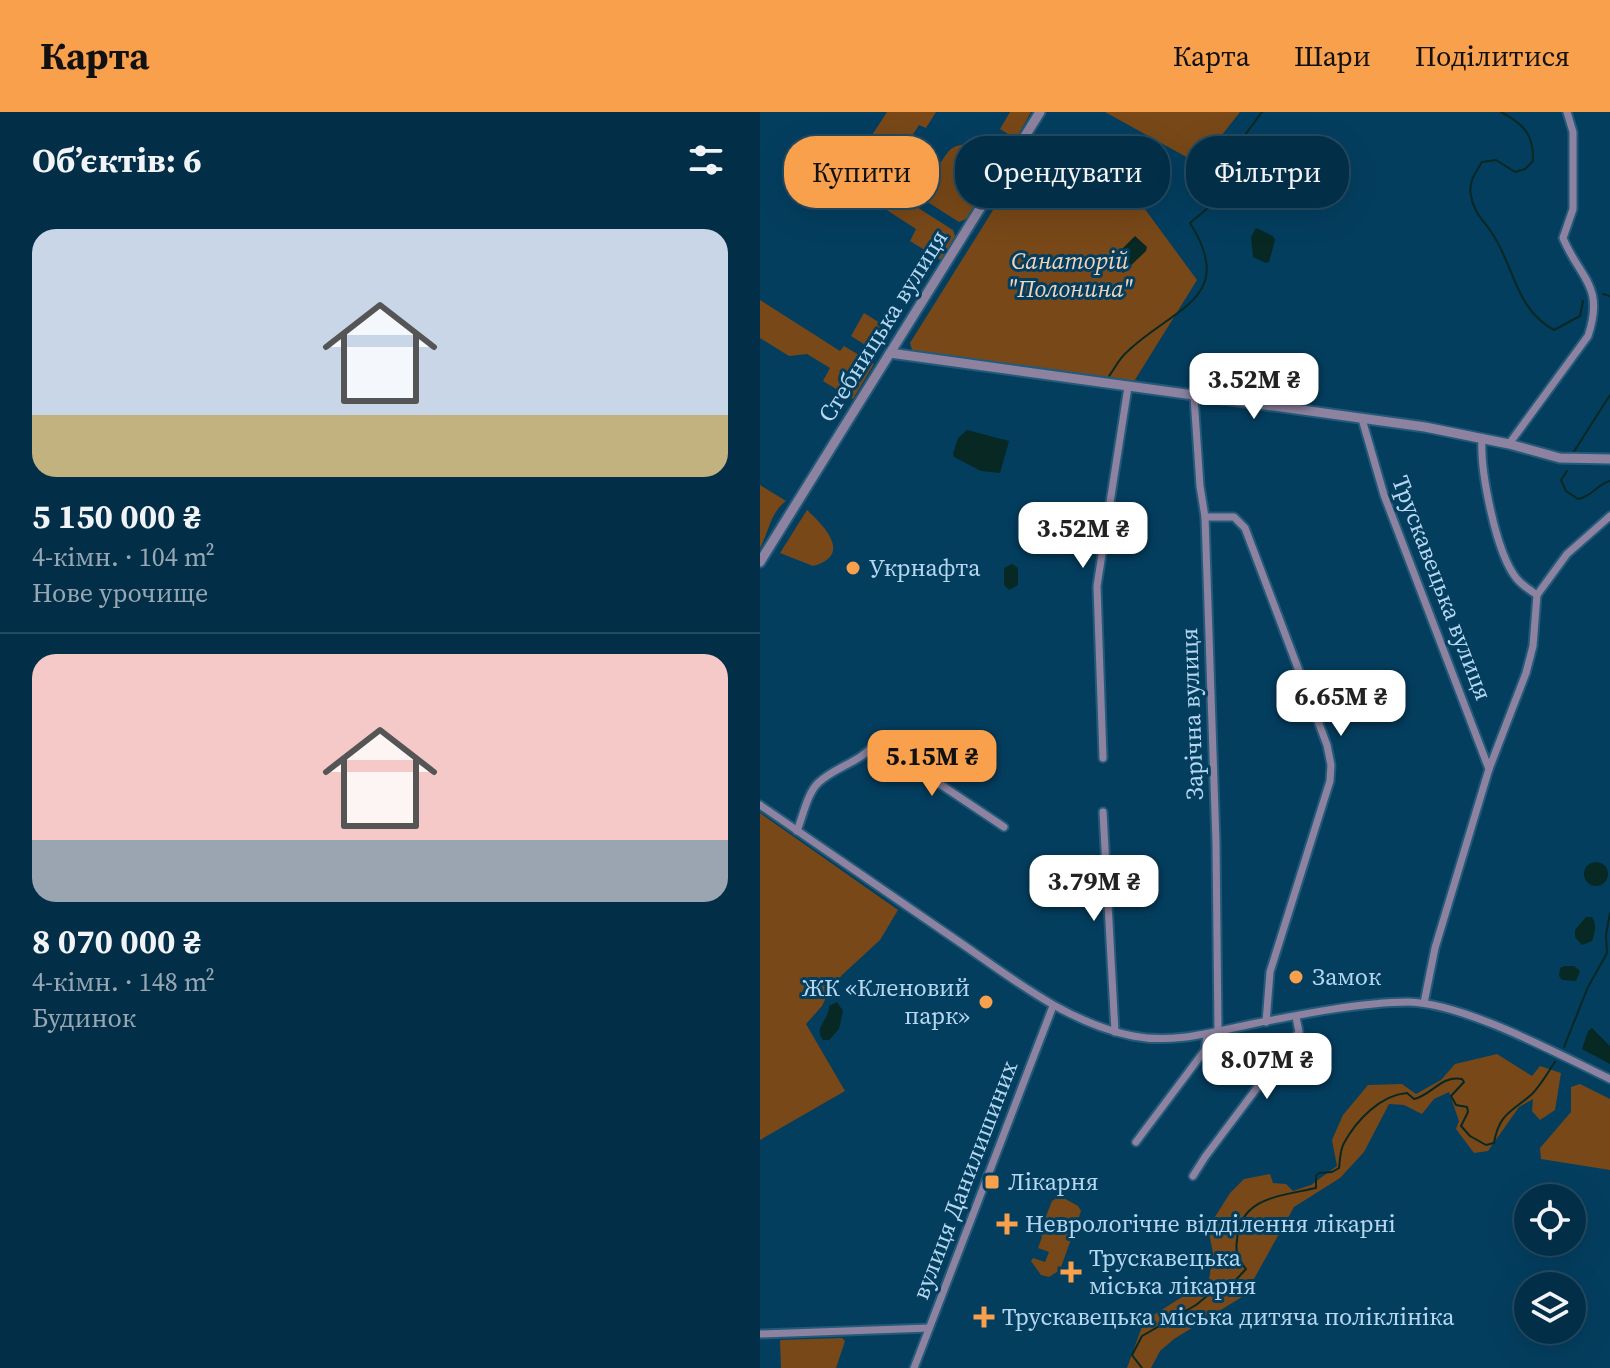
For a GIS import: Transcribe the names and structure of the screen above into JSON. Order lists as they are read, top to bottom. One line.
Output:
{"streets":{"street":["Стебницька вулиця","Трускавецька вулиця","Зарічна вулиця","вулиця Данилишиних"]},"parks":["Санаторій \"Полонина\""],"places":{"other":["Укрнафта","Замок","ЖК «Кленовий парк»"],"transit":["Лікарня"],"health":["Неврологічне відділення лікарні","Трускавецька міська лікарня","Трускавецька міська дитяча поліклініка"]},"page":{"header":"Карта","nav":["Карта","Шари","Поділитися"],"heading":"Об’єктів: 6","chip":["Купити","Орендувати","Фільтри"],"list":[{"name":"5 150 000 ₴","note":"4-кімн. · 104 m² · Нове урочище"},{"name":"8 070 000 ₴","note":"4-кімн. · 148 m² · Будинок"}],"price":["3.52M ₴","3.52M ₴","6.65M ₴","5.15M ₴","3.79M ₴","8.07M ₴"]}}
